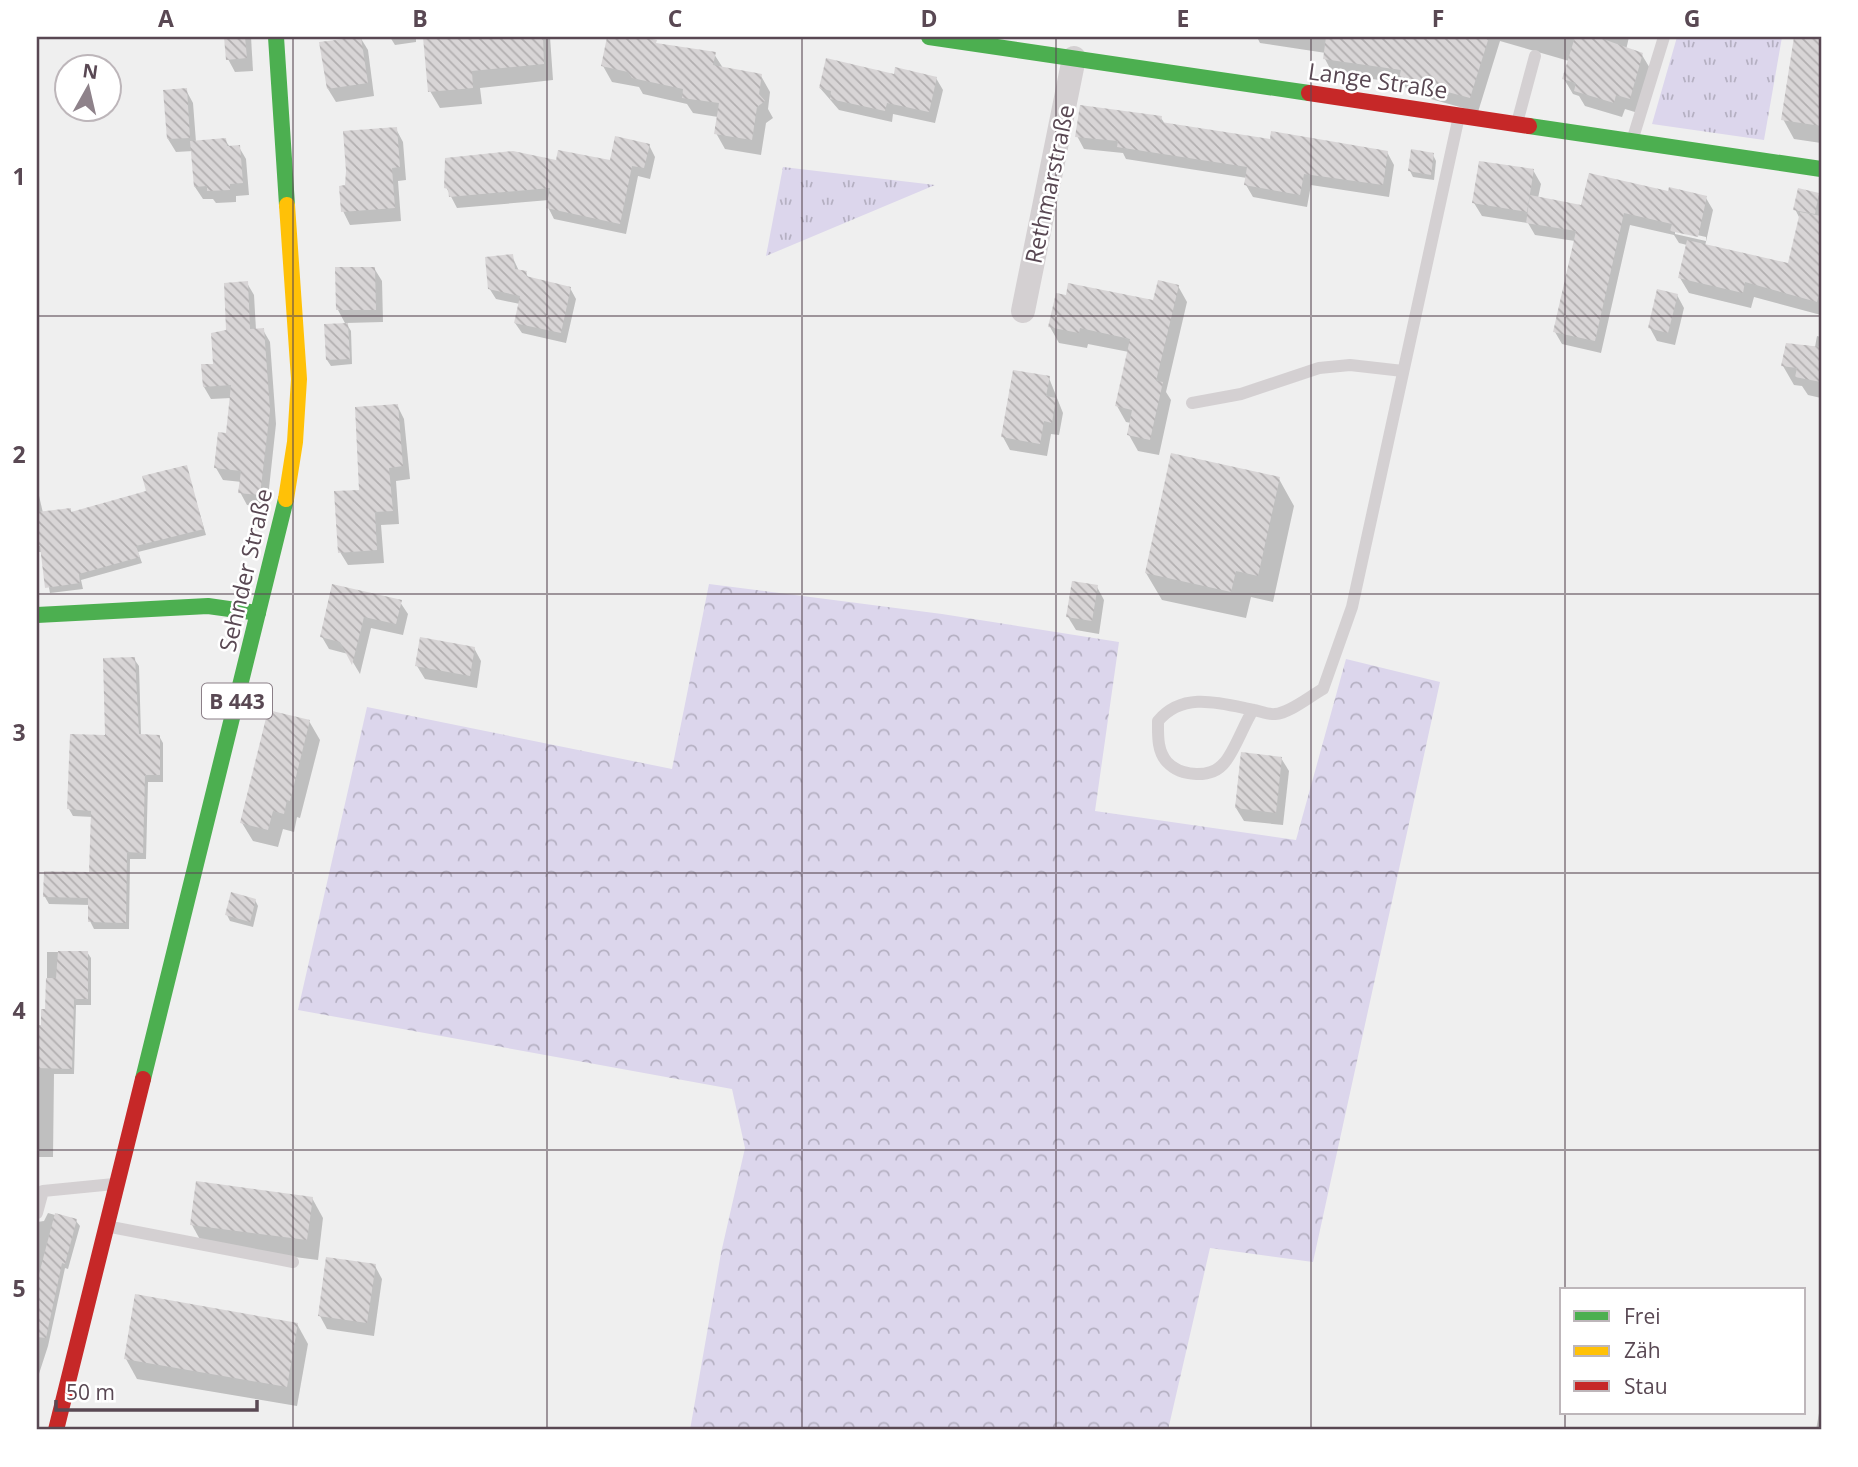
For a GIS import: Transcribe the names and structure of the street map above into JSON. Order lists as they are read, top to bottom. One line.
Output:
{"streets":{"main road":["Lange Straße","Sehnder Straße","B 443"],"street":["Rethmarstraße"]},"crossings":[["Lange Straße","Rethmarstraße"]],"legend":["Frei","Zäh","Stau"],"scale_bar":"50 m","north":"top","grid":{"columns":["A","B","C","D","E","F","G"],"rows":["1","2","3","4","5"]}}
